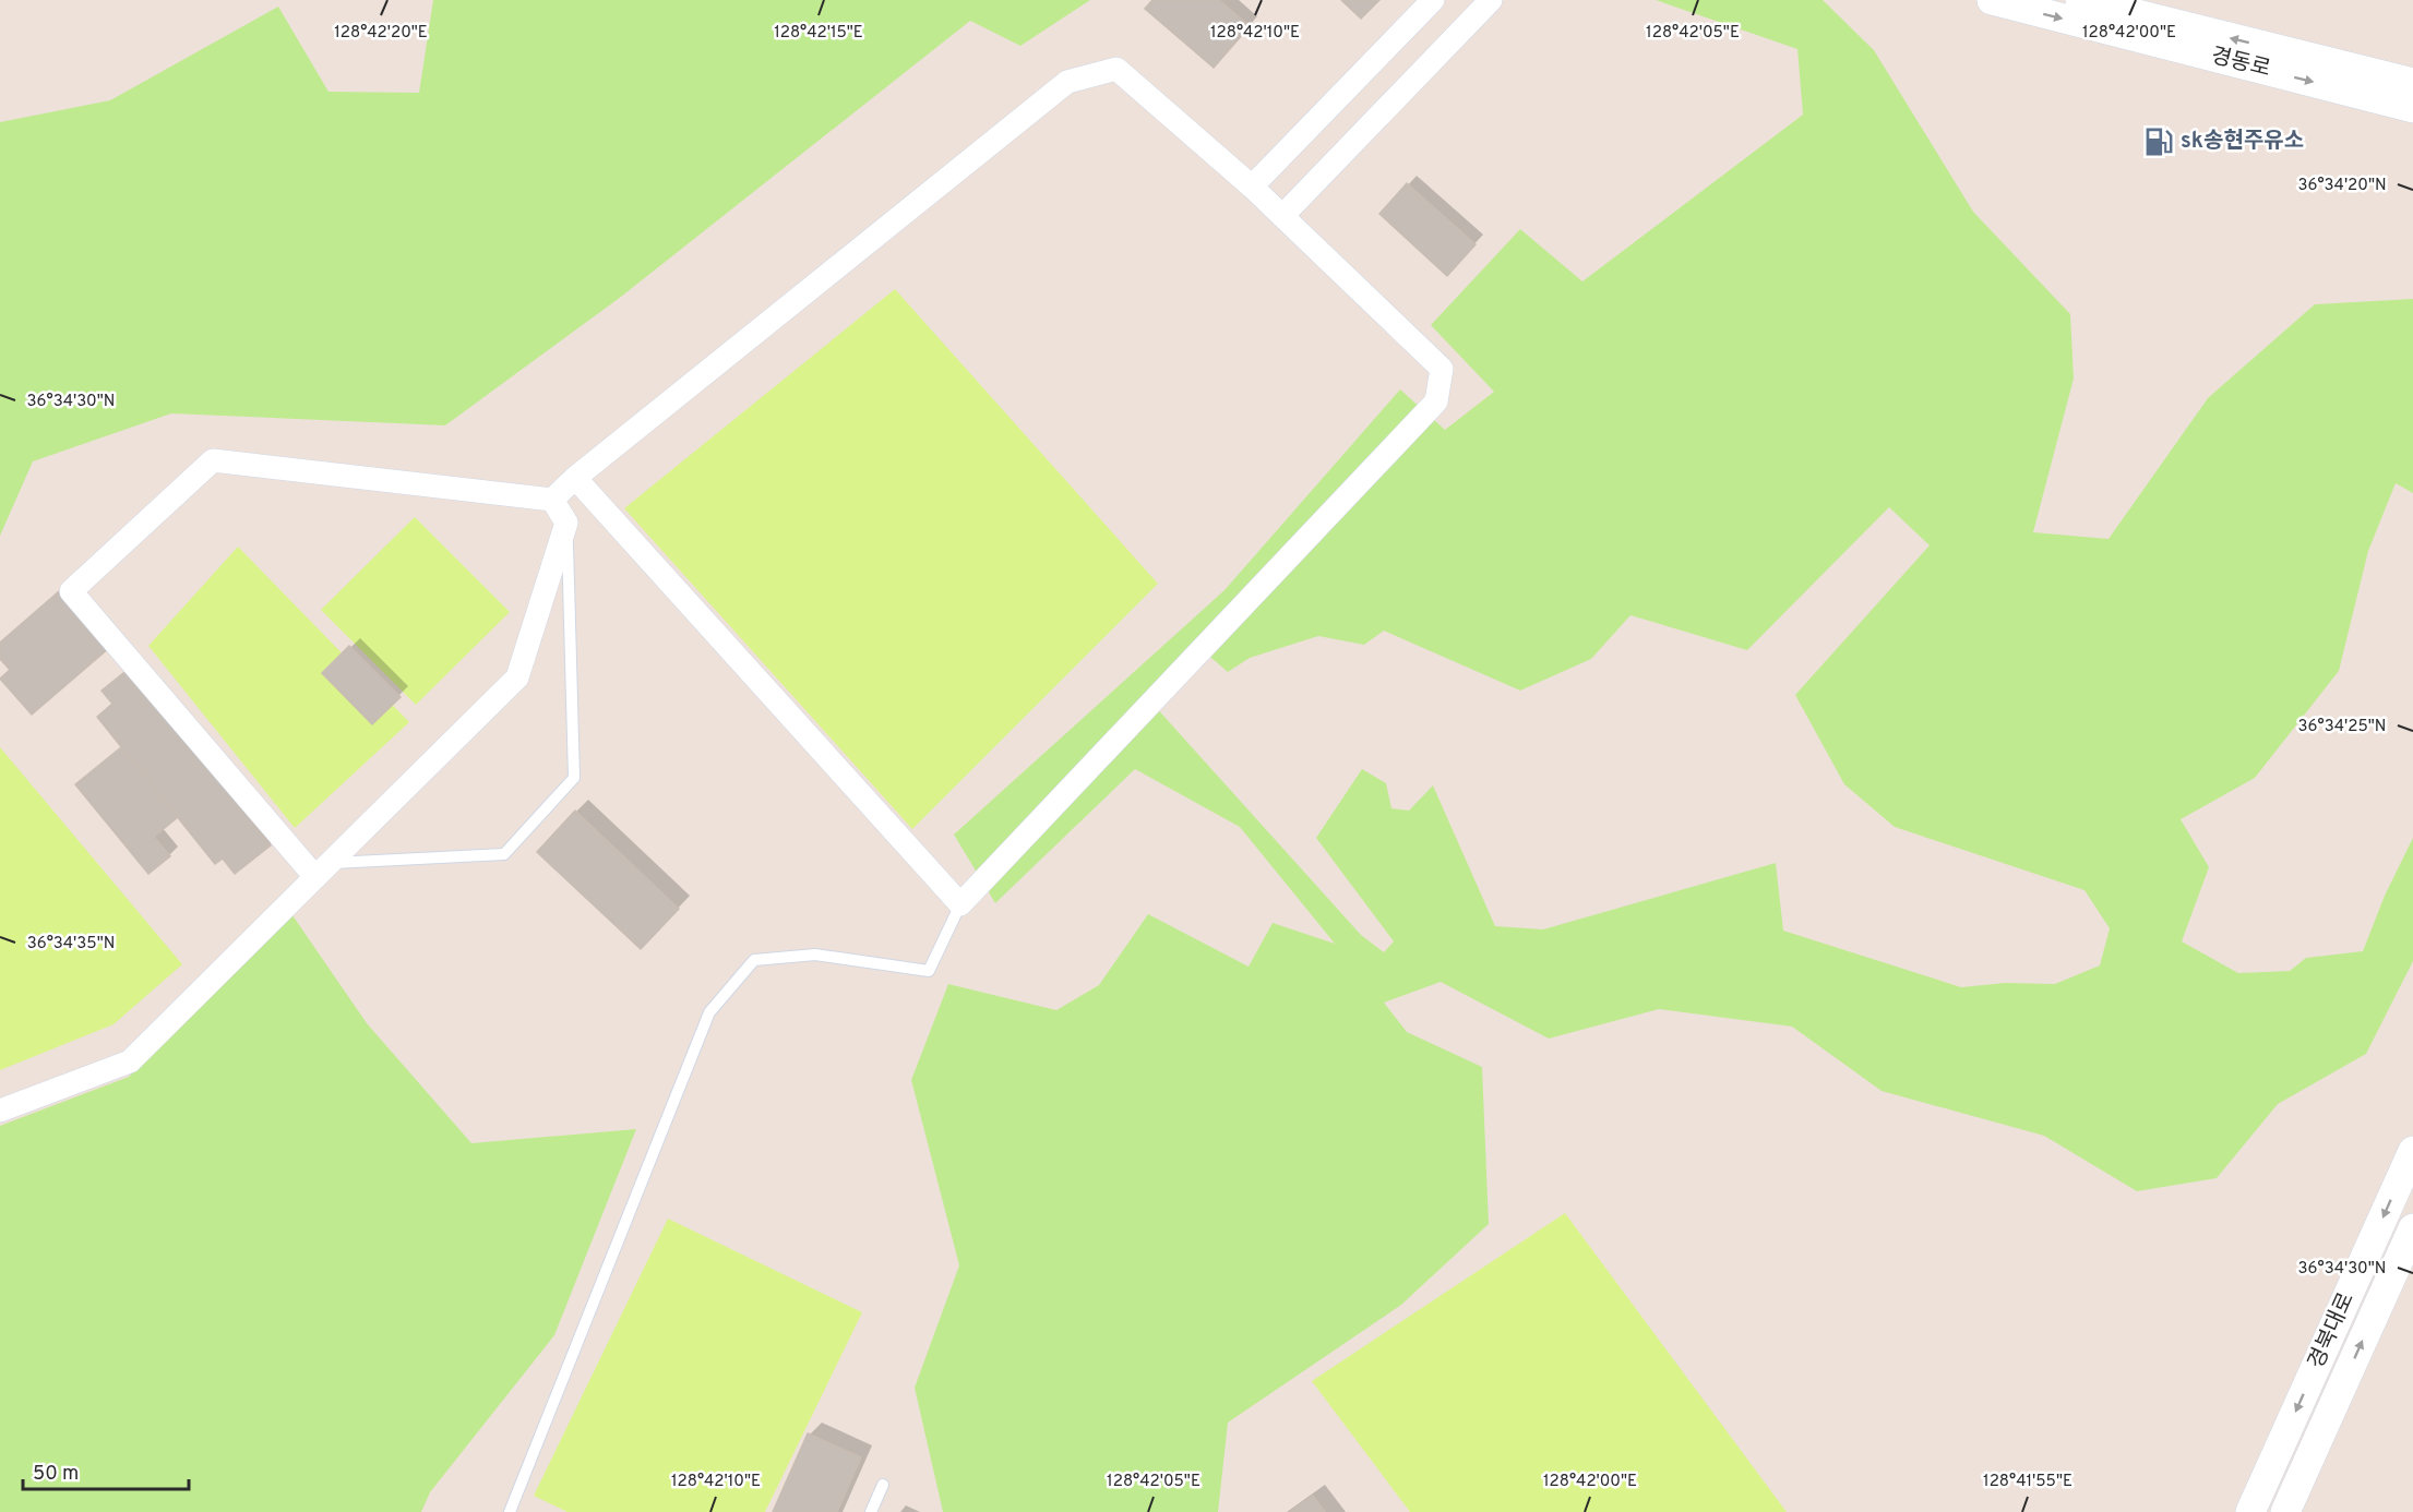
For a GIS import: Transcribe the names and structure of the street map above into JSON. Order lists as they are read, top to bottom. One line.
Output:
{"streets":{"street":["경동로","경북대로"]},"places":{"fuel station":["sk송현주유소"]},"scale_bar":"50 m","coordinates":["128°42'05\"E","128°42'20\"E","128°42'15\"E","128°42'10\"E","128°42'00\"E","36°34'20\"N","36°34'30\"N","36°34'25\"N","36°34'35\"N","128°41'55\"E"]}
